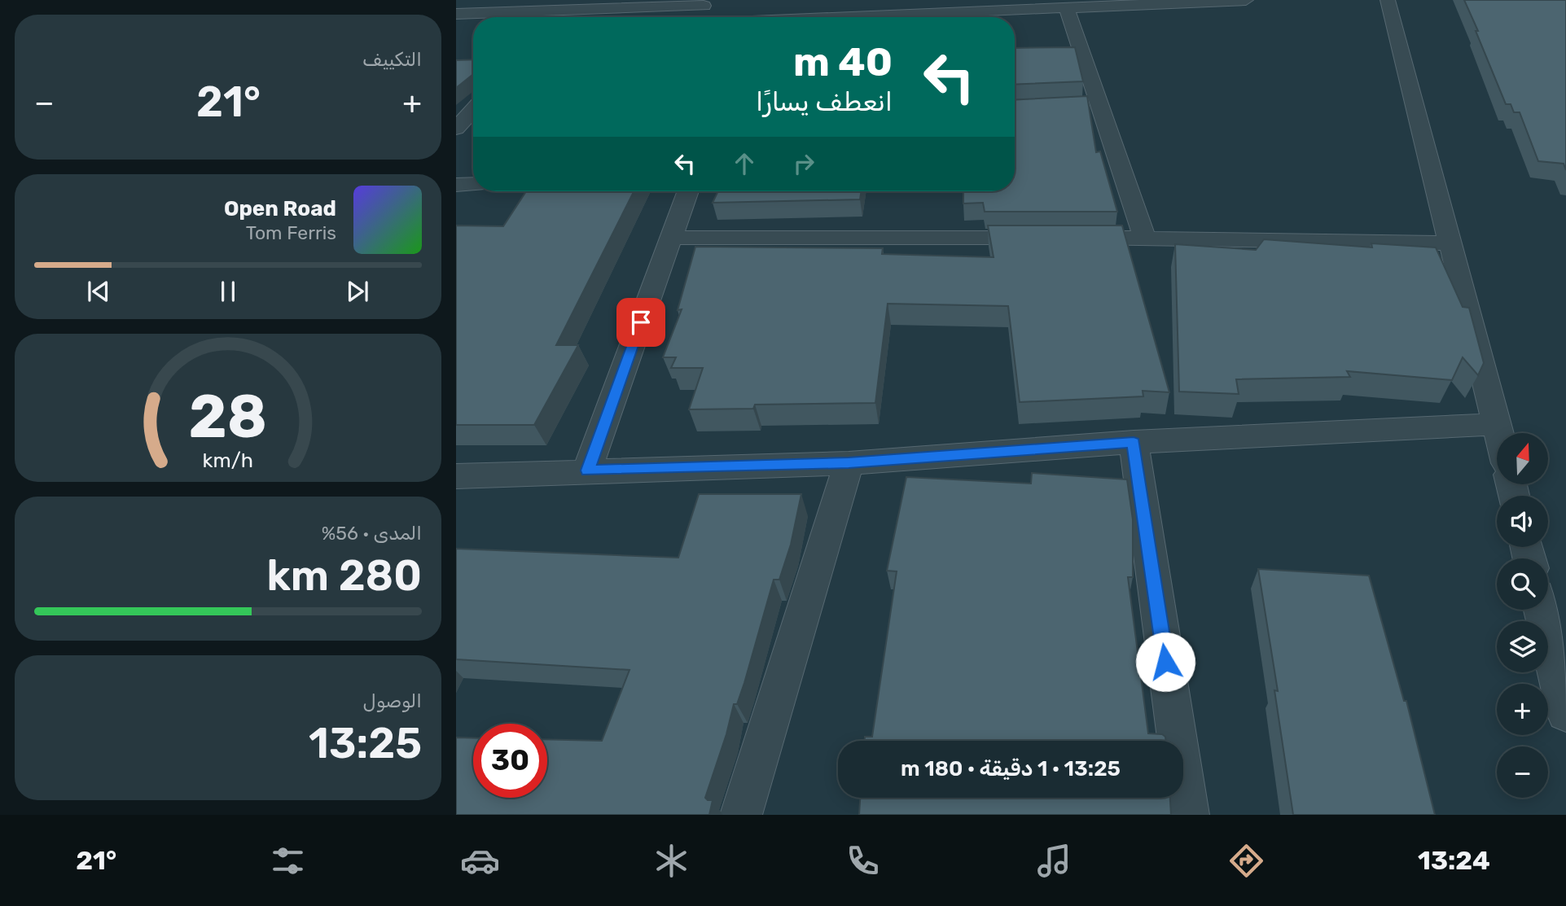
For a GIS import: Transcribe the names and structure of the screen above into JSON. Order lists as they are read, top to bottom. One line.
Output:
{"north":"top","page":{"tile":["التكييف",["المدى · 56%","280 km"],["الوصول","13:25"]],"turn":["40 m","انعطف يسارًا"],"heat":["−","21°","+"],"song":["Open Road","Tom Ferris"],"map_buttons":["+","−"],"limit":"30","trip":"13:25 · 1 دقيقة · 180 m","tabs":["13:24","21°"],"gauge":["28","km/h"]}}
